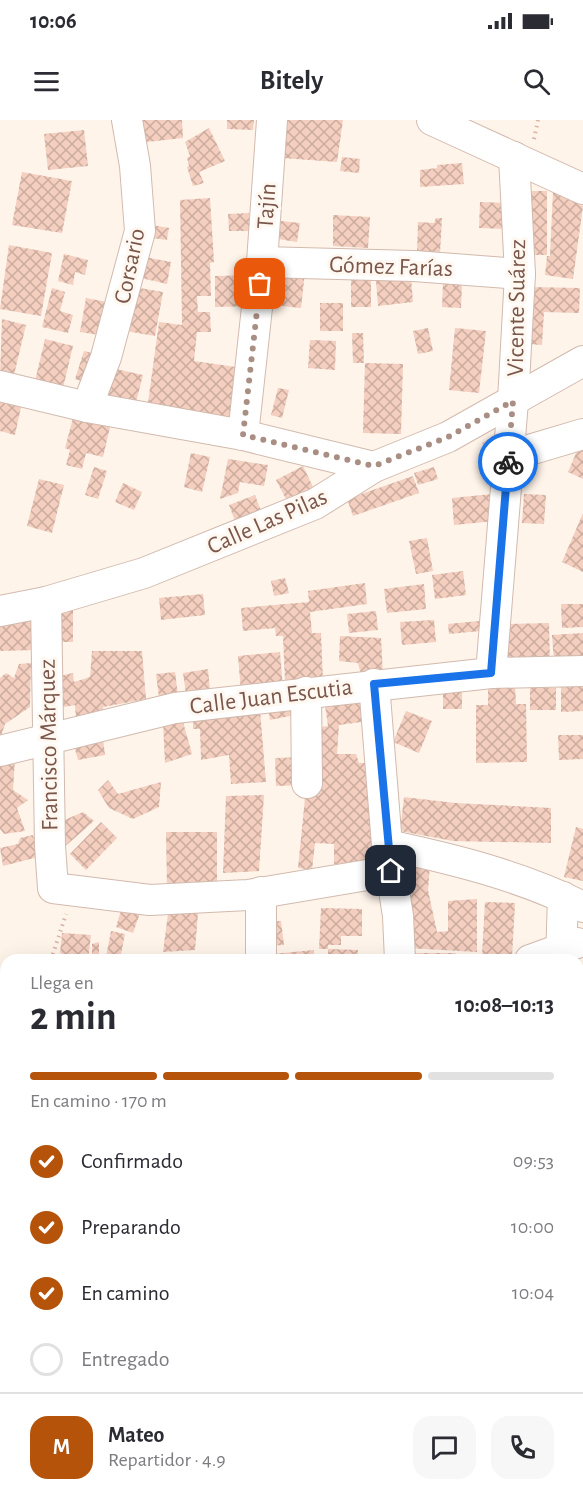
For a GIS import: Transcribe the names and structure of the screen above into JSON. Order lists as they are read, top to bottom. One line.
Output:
{"streets":{"street":["Tajín","Corsario","Gómez Farías","Vicente Suárez","Calle Las Pilas","Calle Juan Escutia","Francisco Márquez"]},"crossings":[["Tajín","Gómez Farías"],["Gómez Farías","Vicente Suárez"],["Vicente Suárez","Calle Las Pilas"],["Vicente Suárez","Calle Juan Escutia"],["Calle Las Pilas","Francisco Márquez"],["Calle Juan Escutia","Francisco Márquez"]],"page":{"status":"10:06","header":"Bitely","heading":["2 min","Llega en","10:08–10:13"],"panel":["Mateo","Repartidor · 4.9"],"bar":"En camino · 170 m","list":[["Confirmado","09:53"],["Preparando","10:00"],["En camino","10:04"],"Entregado"],"round":"M"}}
